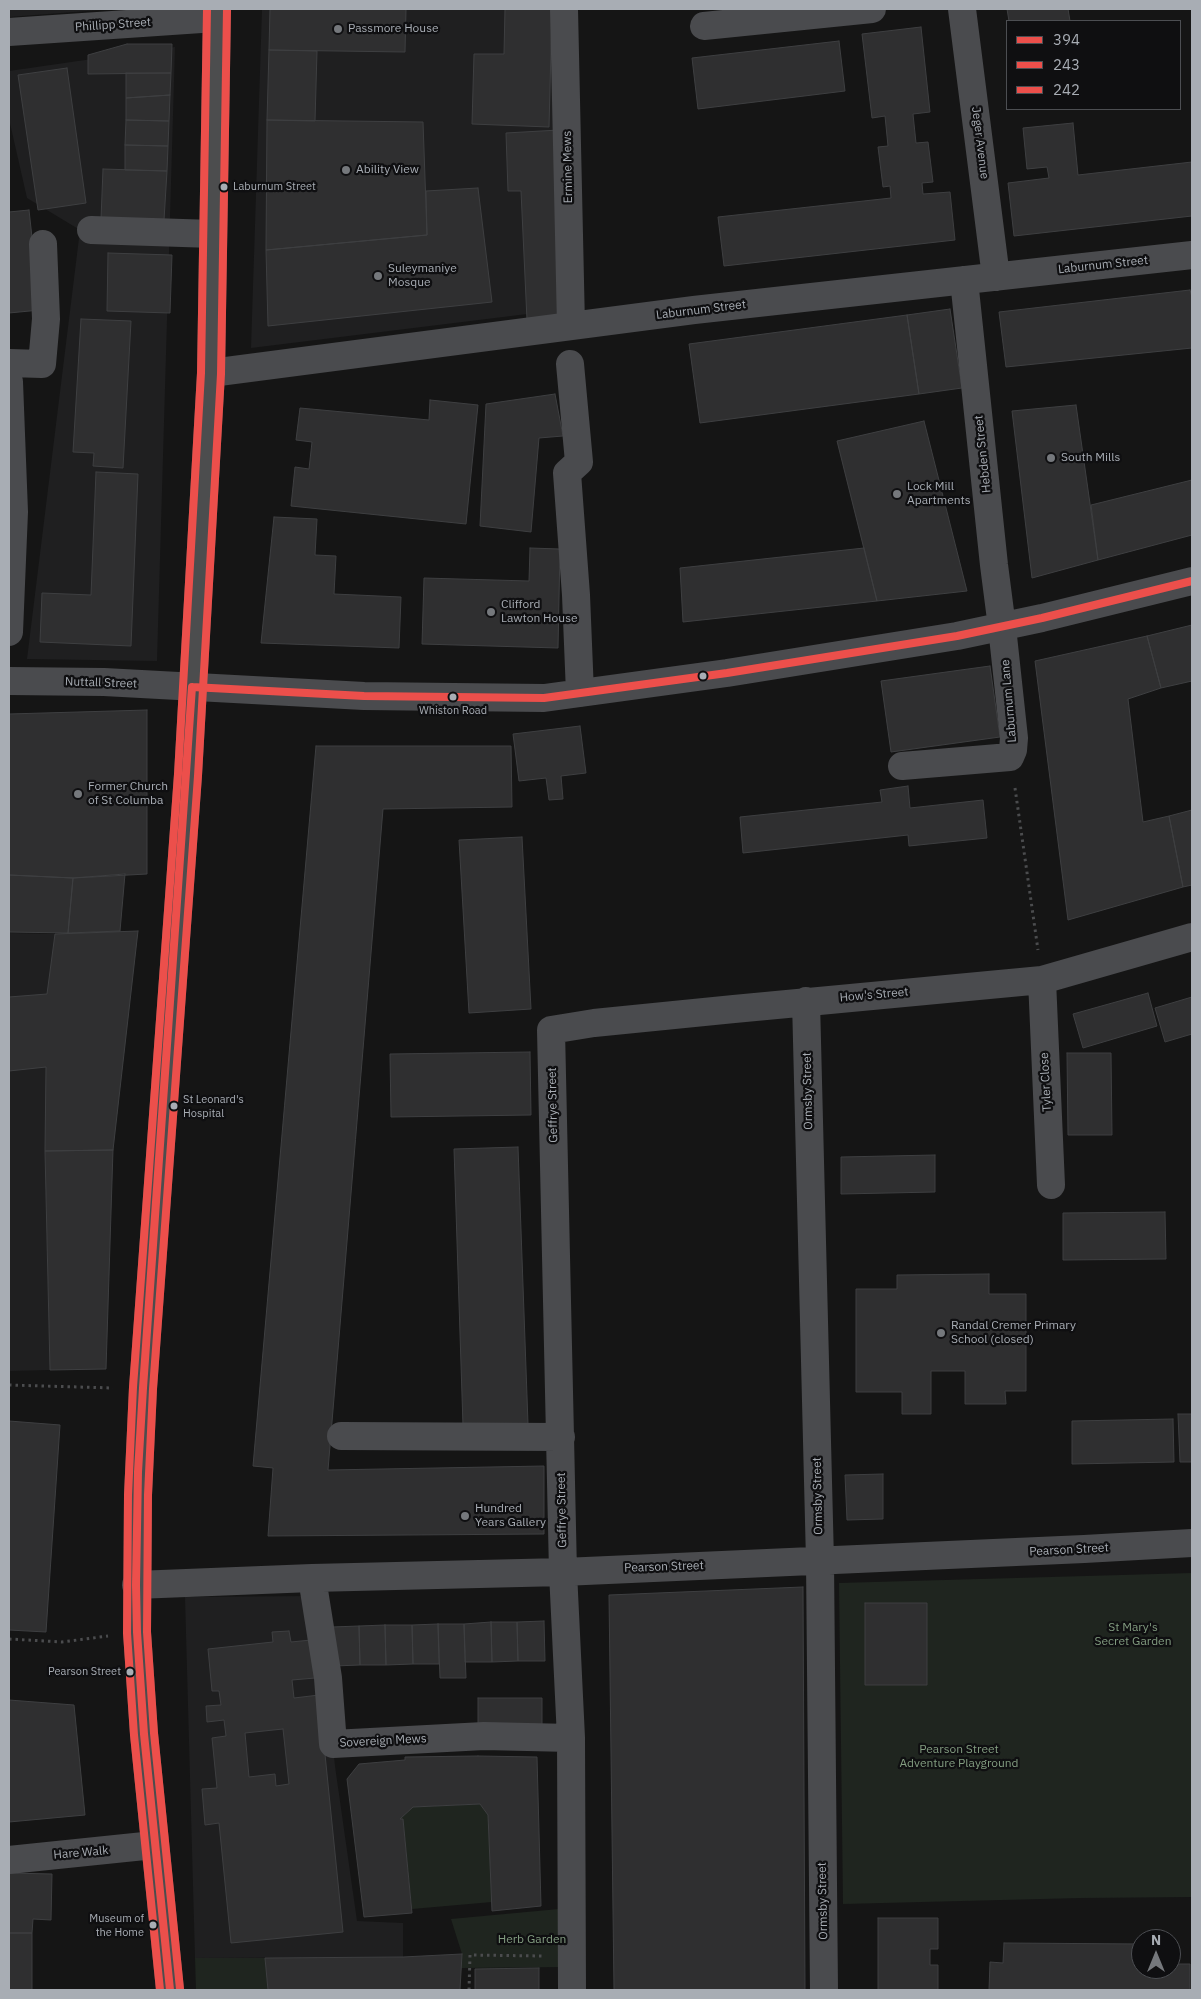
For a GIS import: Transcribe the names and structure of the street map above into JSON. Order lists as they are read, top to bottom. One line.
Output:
{"streets":{"street":["Phillipp Street","Jeger Avenue","Ermine Mews","Laburnum Street","Hebden Street","Nuttall Street","Laburnum Lane","How's Street","Tyler Close","Ormsby Street","Geffrye Street","Pearson Street","Sovereign Mews","Hare Walk"]},"crossings":[["Jeger Avenue","Laburnum Street"],["Ermine Mews","Laburnum Street"],["Laburnum Street","Hebden Street"],["Hebden Street","Laburnum Lane"],["How's Street","Tyler Close"],["How's Street","Ormsby Street"],["How's Street","Geffrye Street"],["Ormsby Street","Pearson Street"],["Geffrye Street","Pearson Street"],["Geffrye Street","Sovereign Mews"],["Pearson Street","Sovereign Mews"]],"parks":["St Mary's Secret Garden","Pearson Street Adventure Playground","Herb Garden"],"places":["Passmore House","Ability View","Laburnum Street","Suleymaniye Mosque","South Mills","Lock Mill Apartments","Clifford Lawton House","Whiston Road","Former Church of St Columba","St Leonard's Hospital","Randal Cremer Primary School (closed)","Hundred Years Gallery","Pearson Street","Museum of the Home"],"lines":["transit line 243","transit line 242","transit line 394"],"legend":["394","243","242"],"north":"top"}
